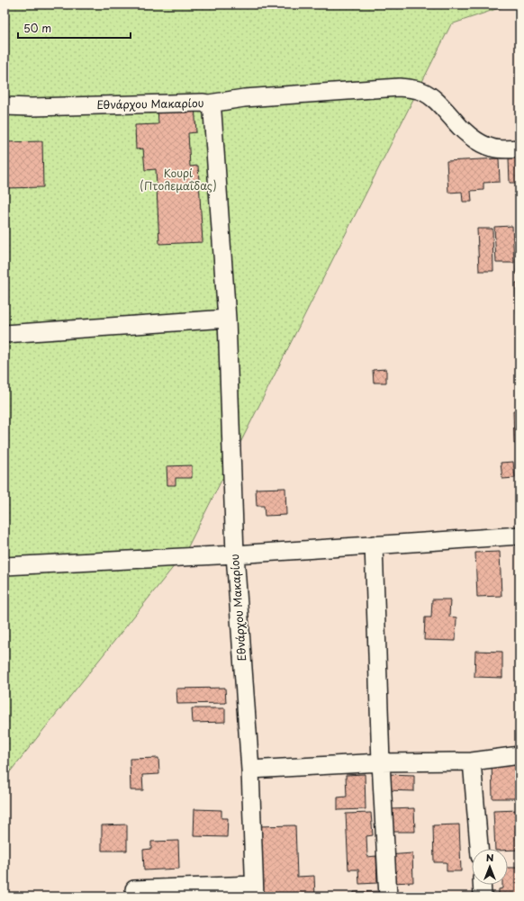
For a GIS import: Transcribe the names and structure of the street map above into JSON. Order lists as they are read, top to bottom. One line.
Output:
{"streets":{"street":["Εθνάρχου Μακαρίου"]},"parks":["Κουρί (Πτολεμαΐδας)"],"scale_bar":"50 m","north":"top"}
